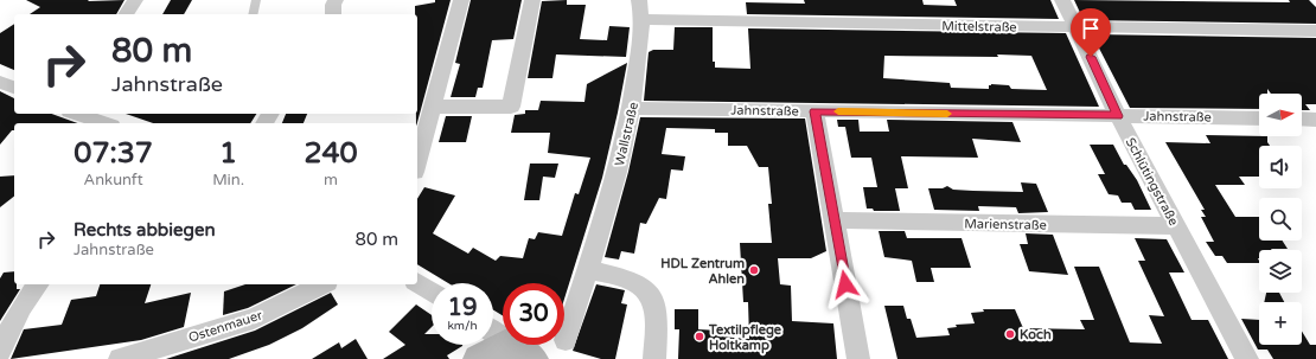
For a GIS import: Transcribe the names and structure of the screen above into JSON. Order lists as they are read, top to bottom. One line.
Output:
{"streets":{"street":["Mittelstraße","Jahnstraße","Wallstraße","Schlütingstraße","Marienstraße","Ostenmauer"]},"crossings":[["Mittelstraße","Wallstraße"],["Mittelstraße","Schlütingstraße"],["Jahnstraße","Wallstraße"],["Jahnstraße","Schlütingstraße"],["Schlütingstraße","Marienstraße"]],"places":["HDL Zentrum Ahlen","Koch","Textilpflege Holtkamp"],"north":"right","page":{"turn":["80 m","Jahnstraße"],"map_buttons":"+","eta":["07:37","Ankunft","1","Min.","240","m"],"list":[{"name":"Rechts abbiegen","note":"Jahnstraße","value":"80 m"}],"speed":"19 km/h","limit":"30"}}
